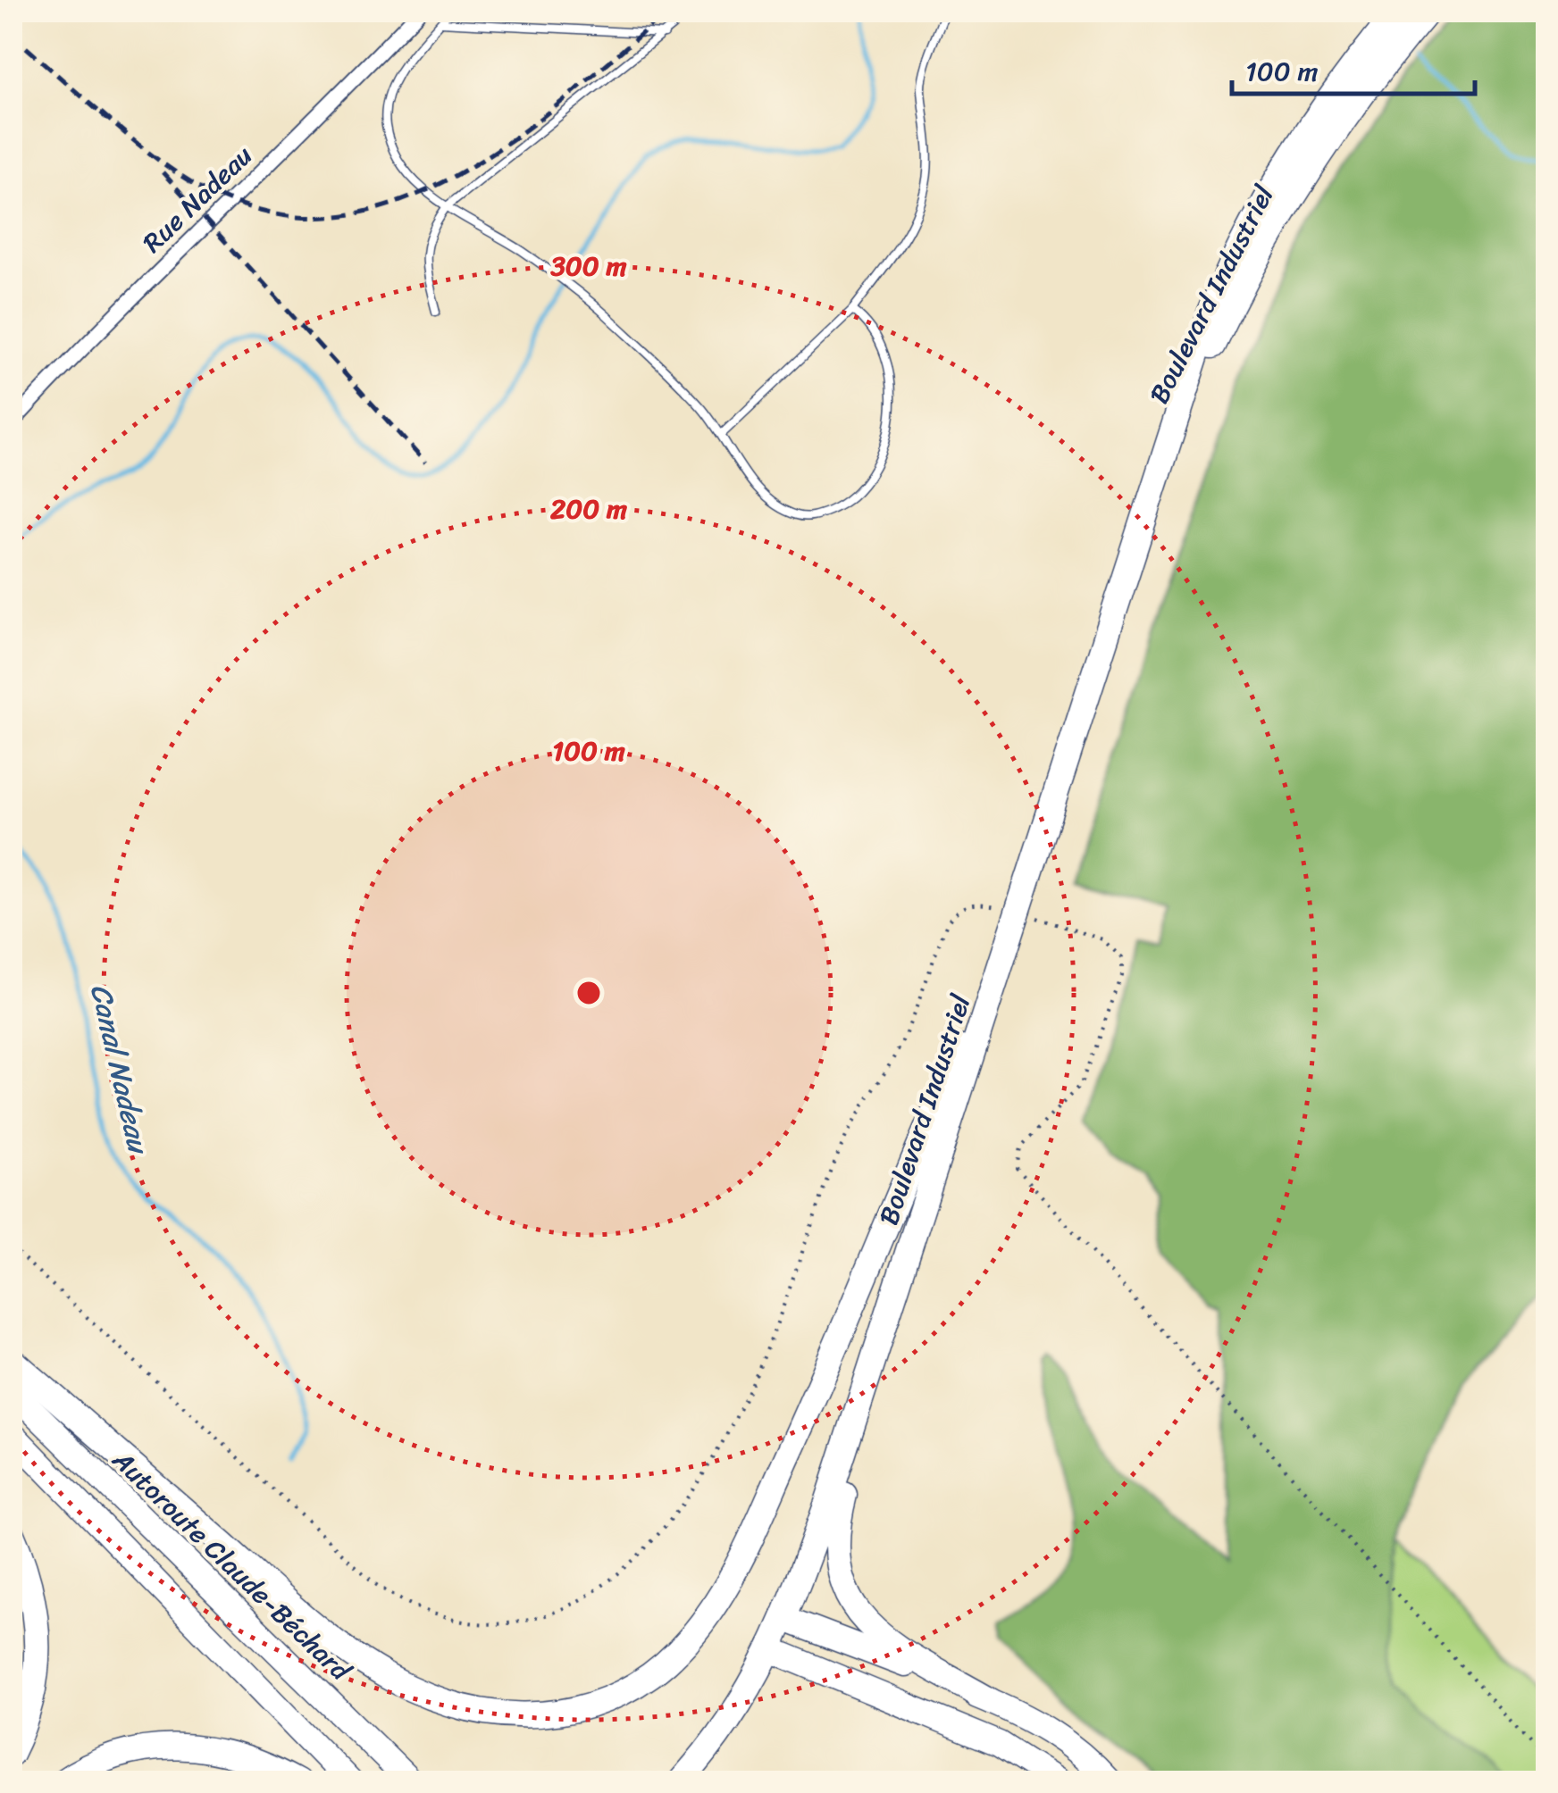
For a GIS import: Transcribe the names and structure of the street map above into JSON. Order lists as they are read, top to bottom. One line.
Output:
{"streets":{"highway":["Boulevard Industriel","Autoroute Claude-Béchard"],"street":["Rue Nadeau"]},"water":["Canal Nadeau"],"scale_bar":"100 m","rings":["300 m","200 m","100 m"]}
